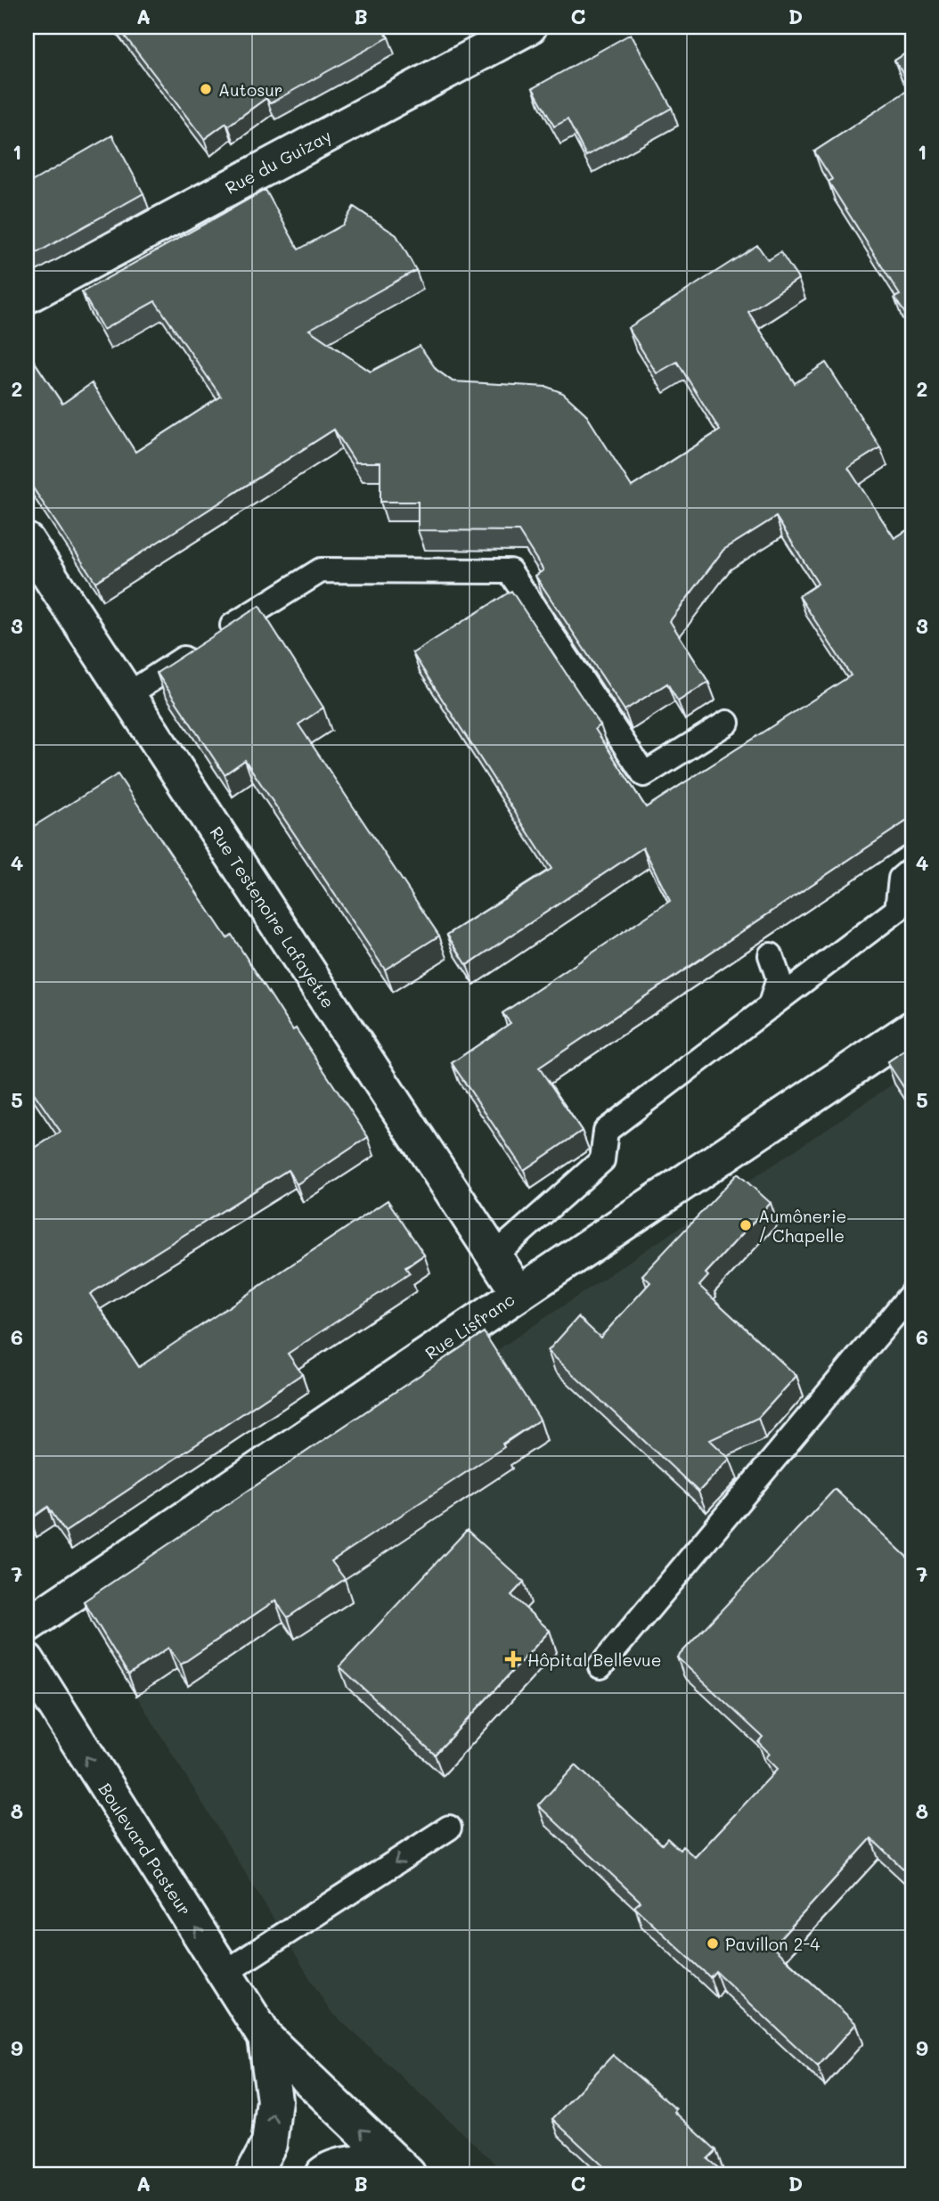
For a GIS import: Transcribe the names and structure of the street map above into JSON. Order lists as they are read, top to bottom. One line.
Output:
{"streets":{"street":["Rue du Guizay","Rue Testenoire Lafayette","Rue Lisfranc","Boulevard Pasteur"]},"crossings":[["Rue Testenoire Lafayette","Rue Lisfranc"]],"one_way":["Boulevard Pasteur"],"places":{"other":["Autosur","Aumônerie / Chapelle","Pavillon 2-4"],"health":["Hôpital Bellevue"]},"grid":{"columns":["A","B","C","D"],"rows":["1","2","3","4","5","6","7","8","9"]}}
